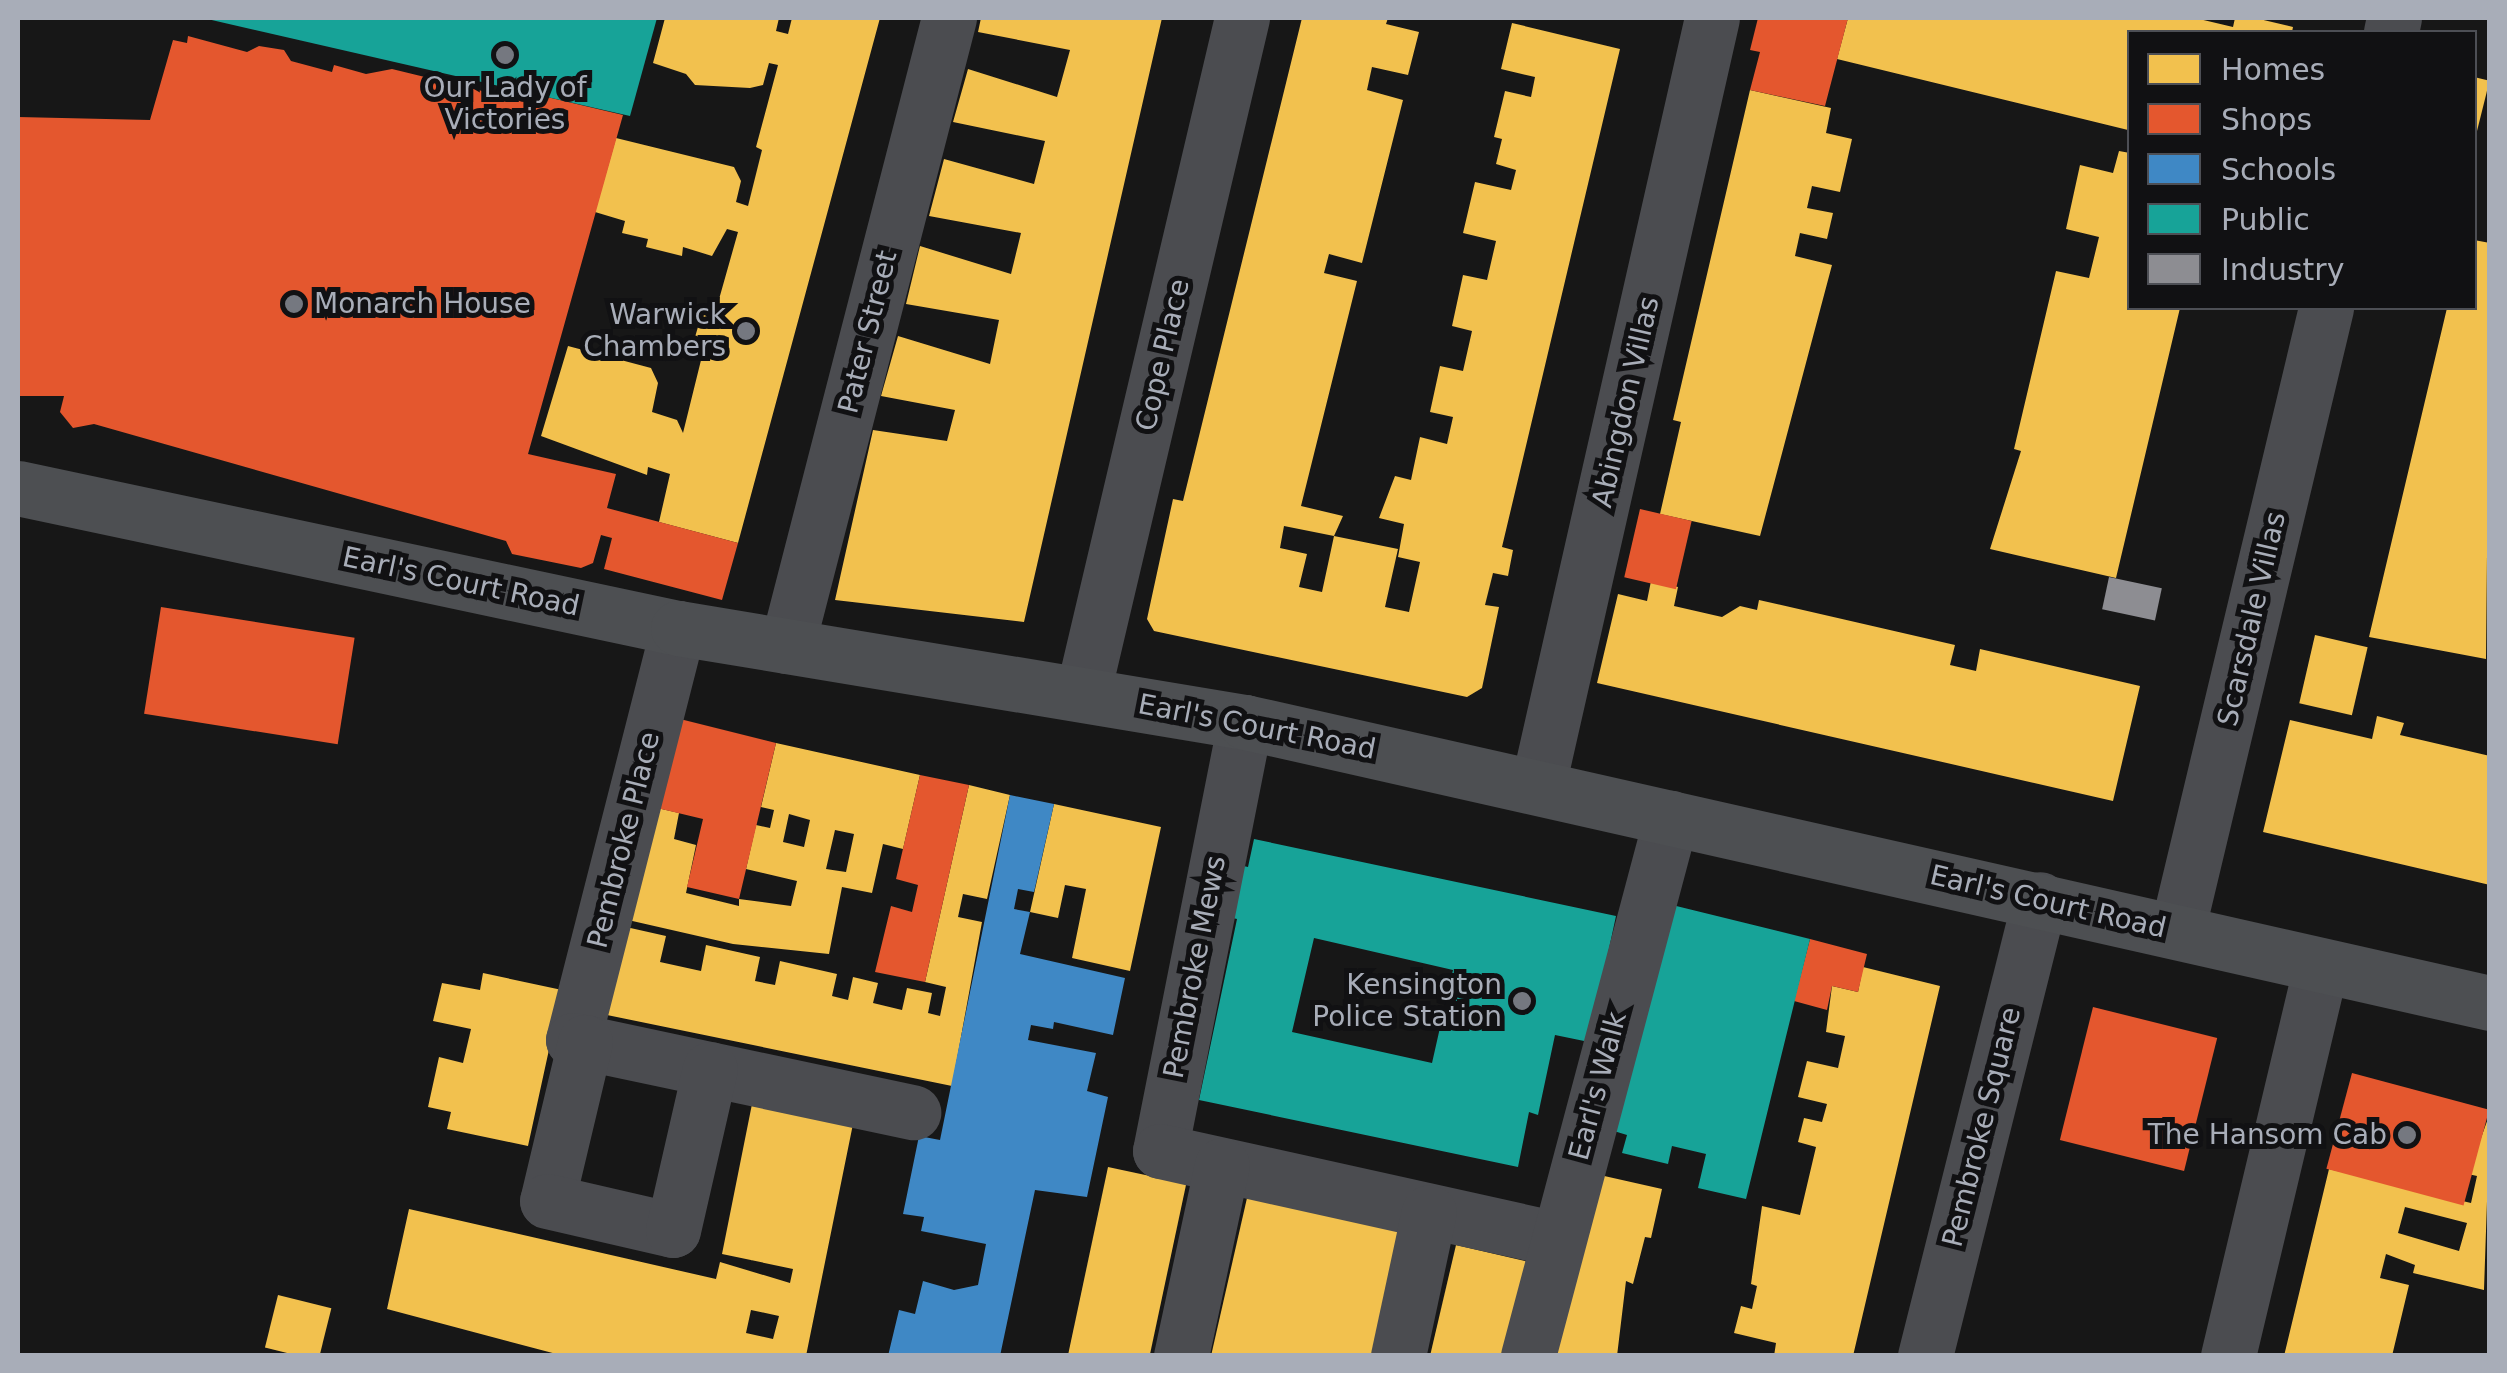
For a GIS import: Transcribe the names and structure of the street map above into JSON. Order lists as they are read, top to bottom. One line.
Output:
{"streets":{"main road":["Earl's Court Road"],"street":["Pater Street","Cope Place","Abingdon Villas","Scarsdale Villas","Pembroke Place","Pembroke Mews","Earl's Walk","Pembroke Square"]},"crossings":[["Pater Street","Earl's Court Road"],["Cope Place","Earl's Court Road"],["Abingdon Villas","Earl's Court Road"],["Earl's Court Road","Scarsdale Villas"],["Earl's Court Road","Pembroke Place"],["Earl's Court Road","Pembroke Mews"],["Earl's Court Road","Earl's Walk"],["Earl's Court Road","Pembroke Square"],["Pembroke Mews","Earl's Walk"]],"places":["Our Lady of Victories","Monarch House","Warwick Chambers","Kensington Police Station","The Hansom Cab"],"legend":["Homes","Shops","Schools","Public","Industry"]}
